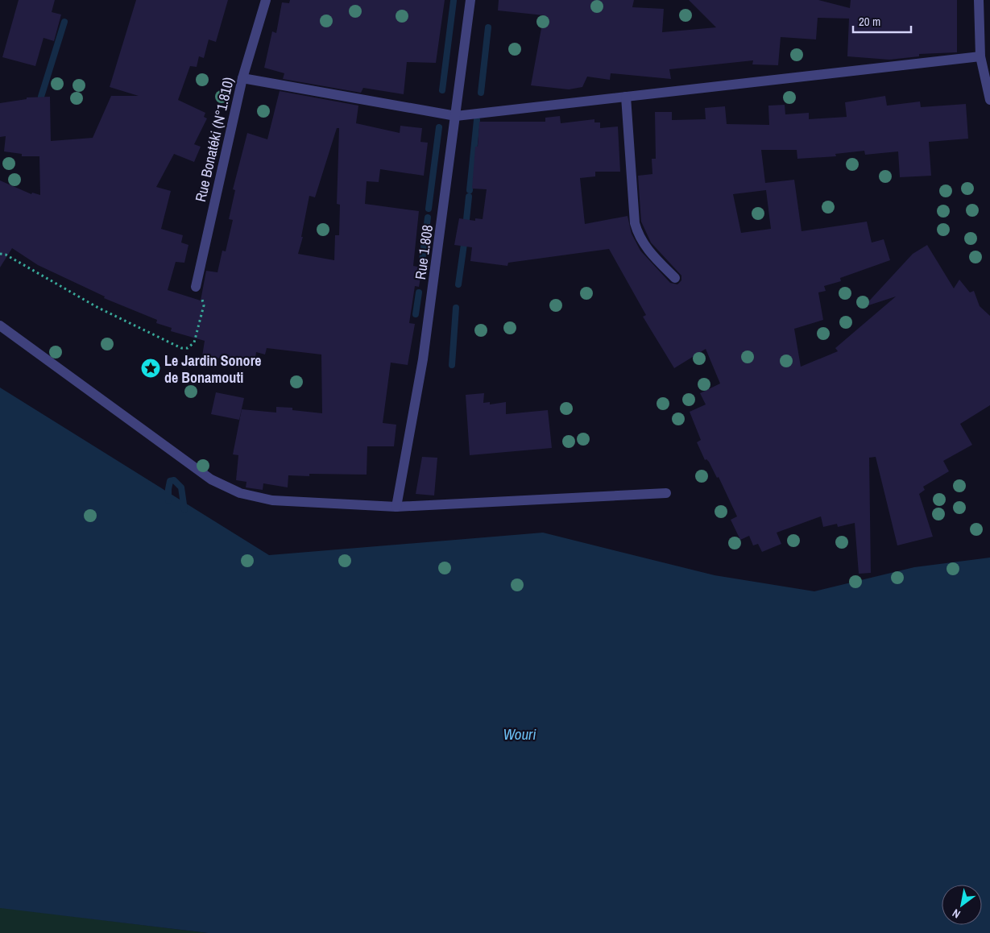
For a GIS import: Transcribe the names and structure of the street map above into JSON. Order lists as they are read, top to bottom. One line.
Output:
{"streets":{"street":["Rue Bonatéki (N°1.810)","Rue 1.808"]},"water":["Wouri"],"places":{"place":["Le Jardin Sonore de Bonamouti"]},"scale_bar":"20 m","north":"bottom left"}
